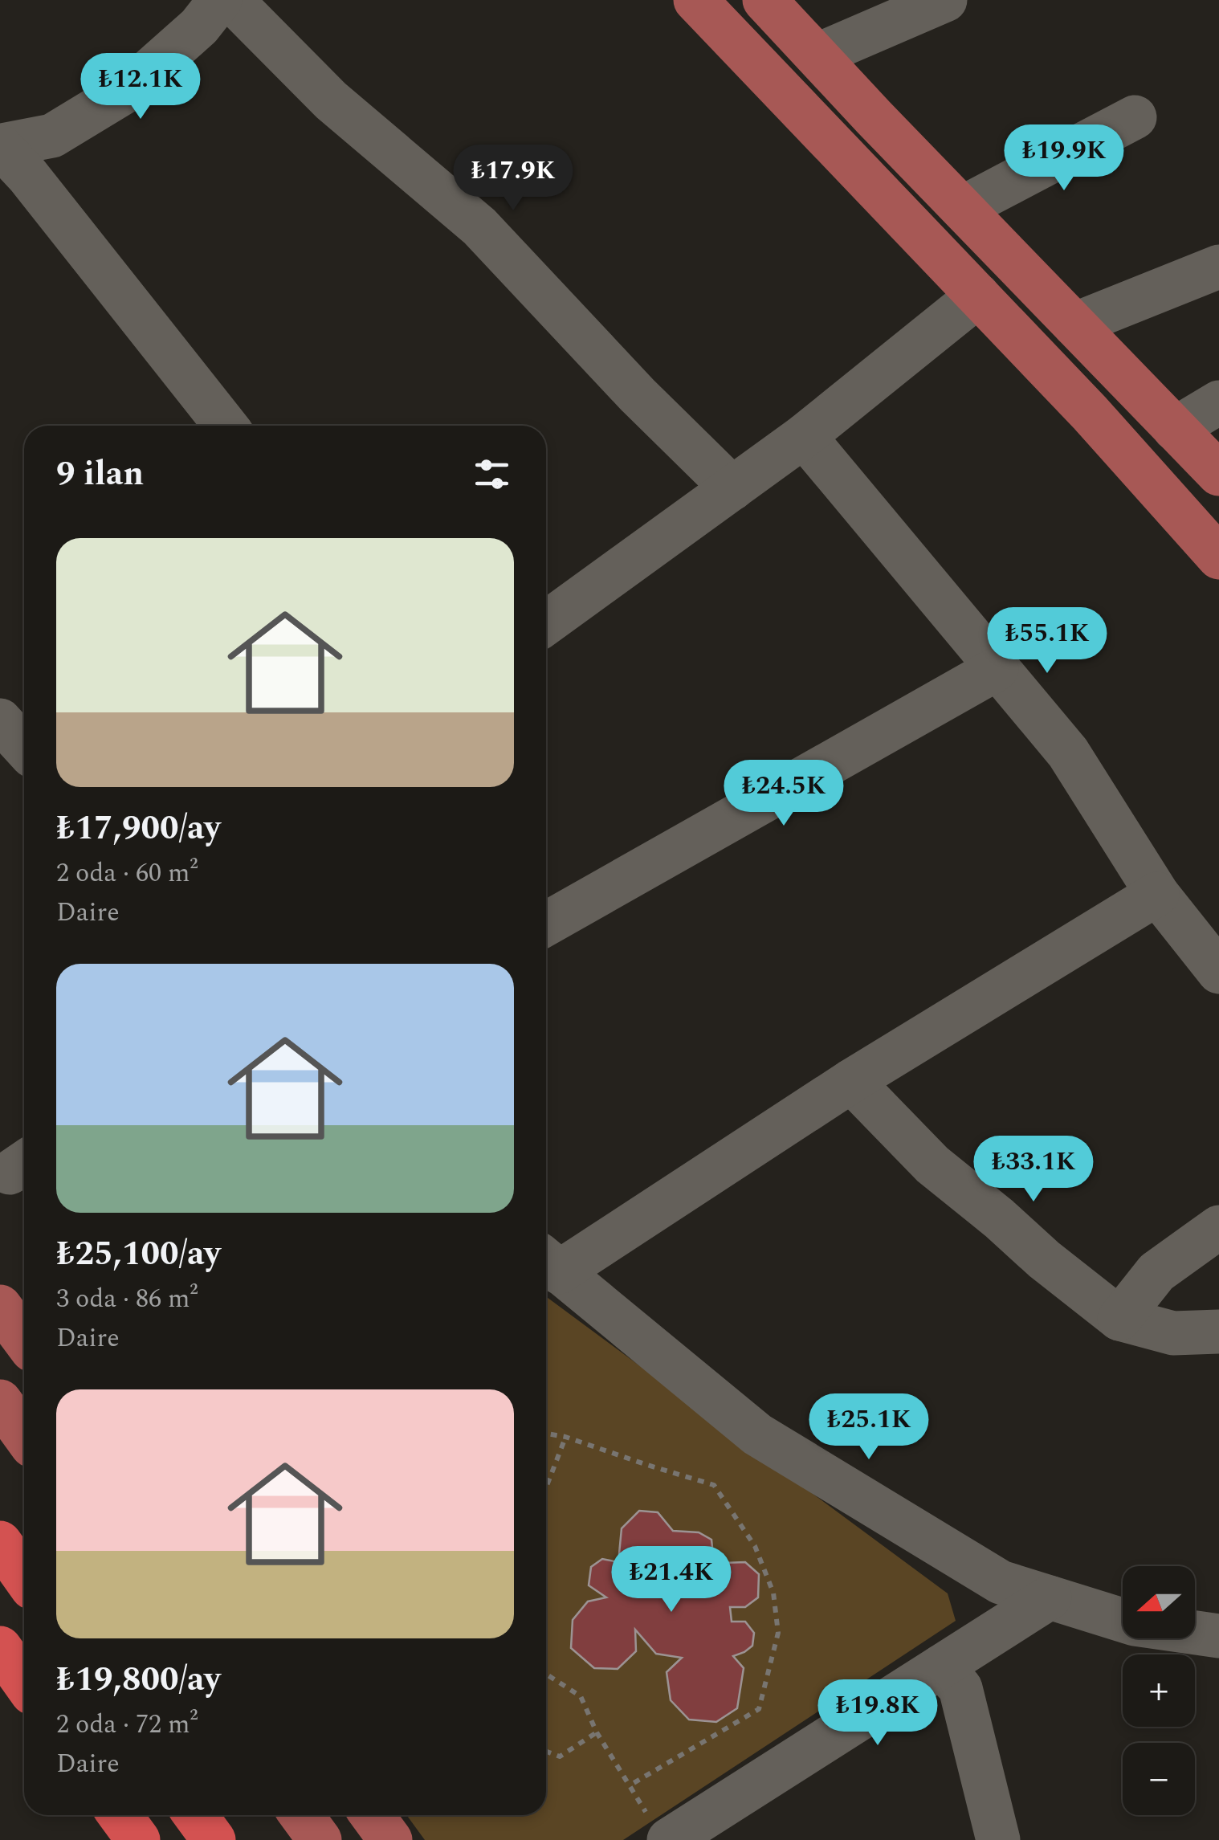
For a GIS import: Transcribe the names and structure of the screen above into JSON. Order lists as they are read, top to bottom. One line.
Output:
{"north":"left","page":{"price":["₺12.1K","₺19.9K","₺17.9K","₺55.1K","₺24.5K","₺33.1K","₺25.1K","₺21.4K","₺19.8K"],"heading":"9 ilan","list":[{"name":"₺17,900/ay","note":"2 oda · 60 m² · Daire"},{"name":"₺25,100/ay","note":"3 oda · 86 m² · Daire"},{"name":"₺19,800/ay","note":"2 oda · 72 m² · Daire"}],"map_buttons":["+","−"]}}
